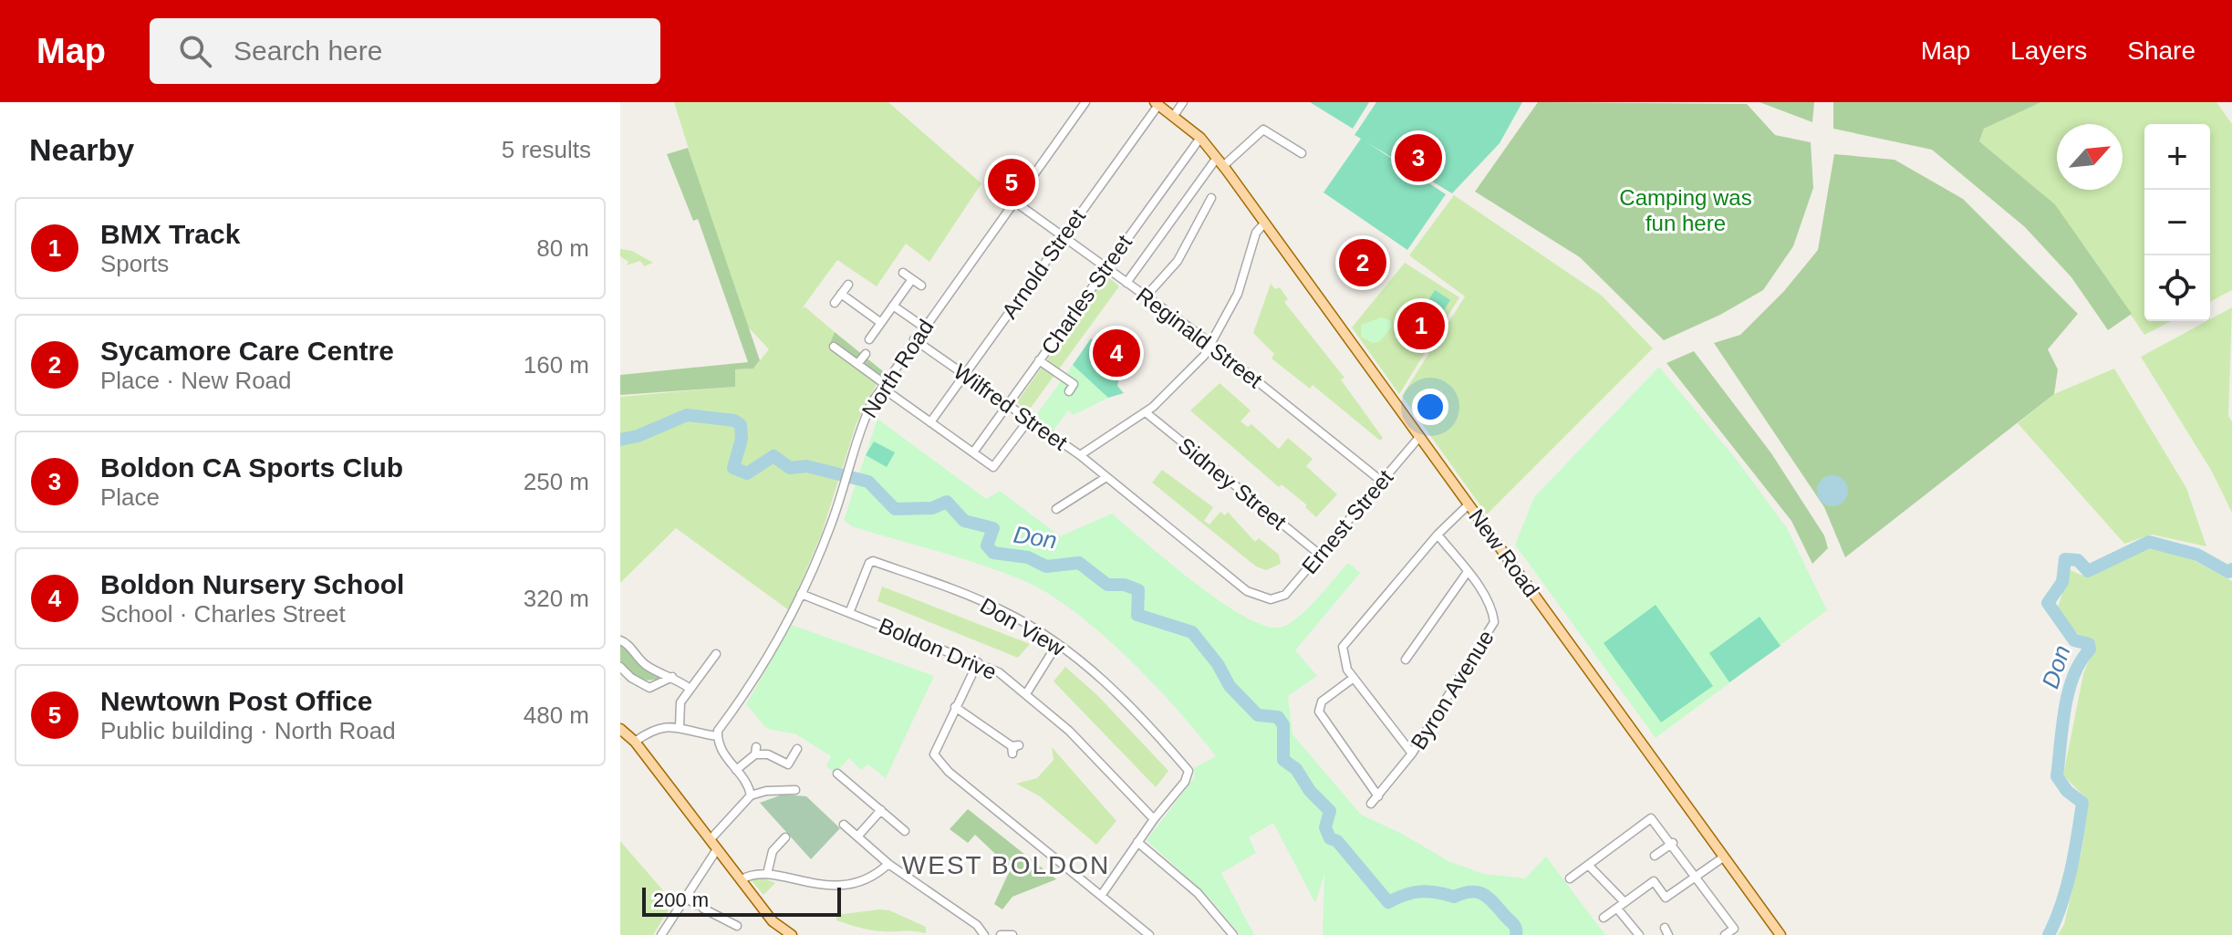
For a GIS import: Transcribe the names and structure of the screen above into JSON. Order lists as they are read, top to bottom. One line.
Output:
{"streets":{"main road":["New Road"],"street":["Arnold Street","Charles Street","Reginald Street","North Road","Wilfred Street","Sidney Street","Ernest Street","Don View","Boldon Drive","Byron Avenue"]},"crossings":[["Arnold Street","Reginald Street"],["Arnold Street","Wilfred Street"],["Arnold Street","New Road"],["Charles Street","Reginald Street"],["Charles Street","Wilfred Street"],["Charles Street","New Road"],["Reginald Street","North Road"],["Reginald Street","Ernest Street"],["North Road","Wilfred Street"],["North Road","Boldon Drive"],["Wilfred Street","Ernest Street"],["Sidney Street","Ernest Street"],["Ernest Street","New Road"],["Don View","Boldon Drive"]],"districts":["WEST BOLDON"],"water":["Don"],"parks":["Camping was fun here"],"scale_bar":"200 m","north":"top right","page":{"header":"Map","search":"Search here","nav":["Map","Layers","Share"],"heading":["Nearby","5 results"],"map_buttons":["+","−"],"pins":["3","5","2","1","4"],"list":[{"mark":"1","name":"BMX Track","note":"Sports","value":"80 m"},{"mark":"2","name":"Sycamore Care Centre","note":"Place · New Road","value":"160 m"},{"mark":"3","name":"Boldon CA Sports Club","note":"Place","value":"250 m"},{"mark":"4","name":"Boldon Nursery School","note":"School · Charles Street","value":"320 m"},{"mark":"5","name":"Newtown Post Office","note":"Public building · North Road","value":"480 m"}],"scale":"200 m"}}
